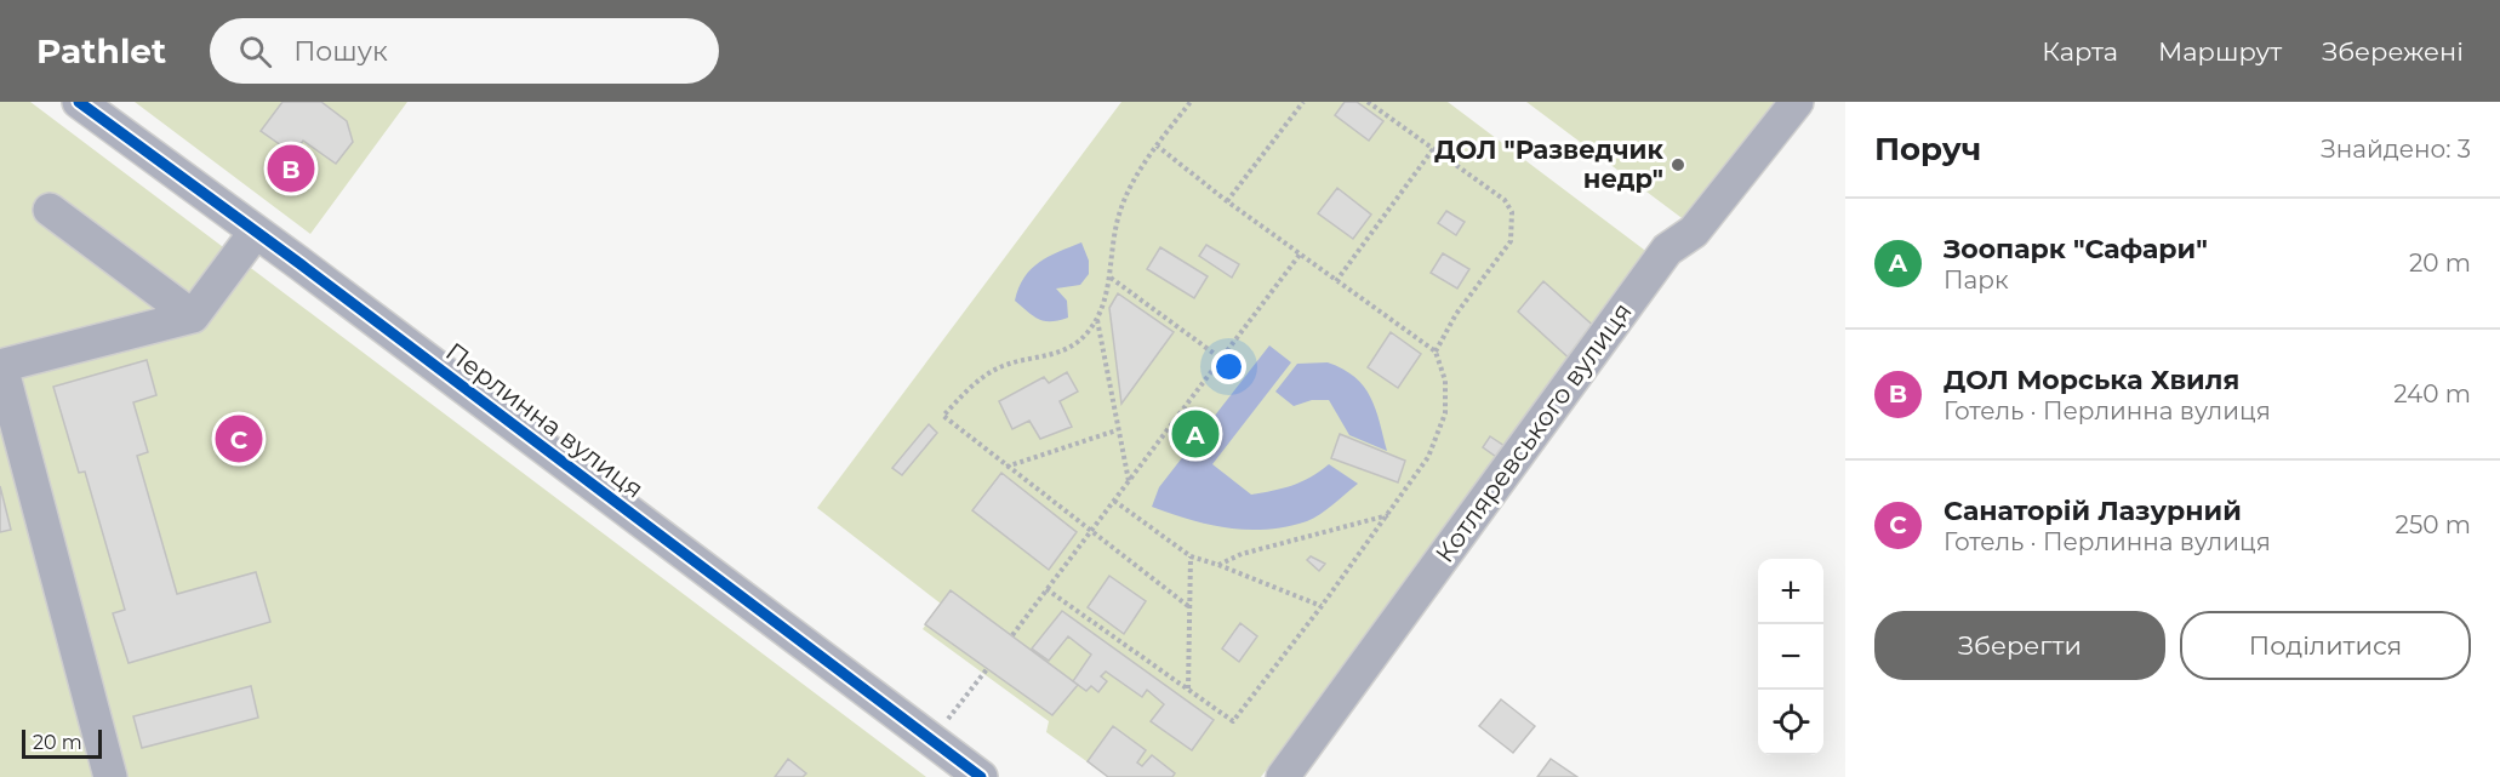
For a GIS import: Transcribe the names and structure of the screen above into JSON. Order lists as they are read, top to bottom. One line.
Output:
{"streets":{"street":["Перлинна вулиця","Котляревського вулиця"]},"places":["ДОЛ \"Разведчик недр\""],"scale_bar":"20 m","page":{"header":"Pathlet","search":"Пошук","nav":["Карта","Маршрут","Збережені"],"heading":["Поруч","Знайдено: 3"],"pins":["B","A","C"],"list":[{"mark":"A","name":"Зоопарк \"Сафари\"","note":"Парк","value":"20 m"},{"mark":"B","name":"ДОЛ Морська Хвиля","note":"Готель · Перлинна вулиця","value":"240 m"},{"mark":"C","name":"Санаторій Лазурний","note":"Готель · Перлинна вулиця","value":"250 m"}],"map_buttons":["+","−"],"buttons":["Зберегти","Поділитися"],"scale":"20 m"}}
